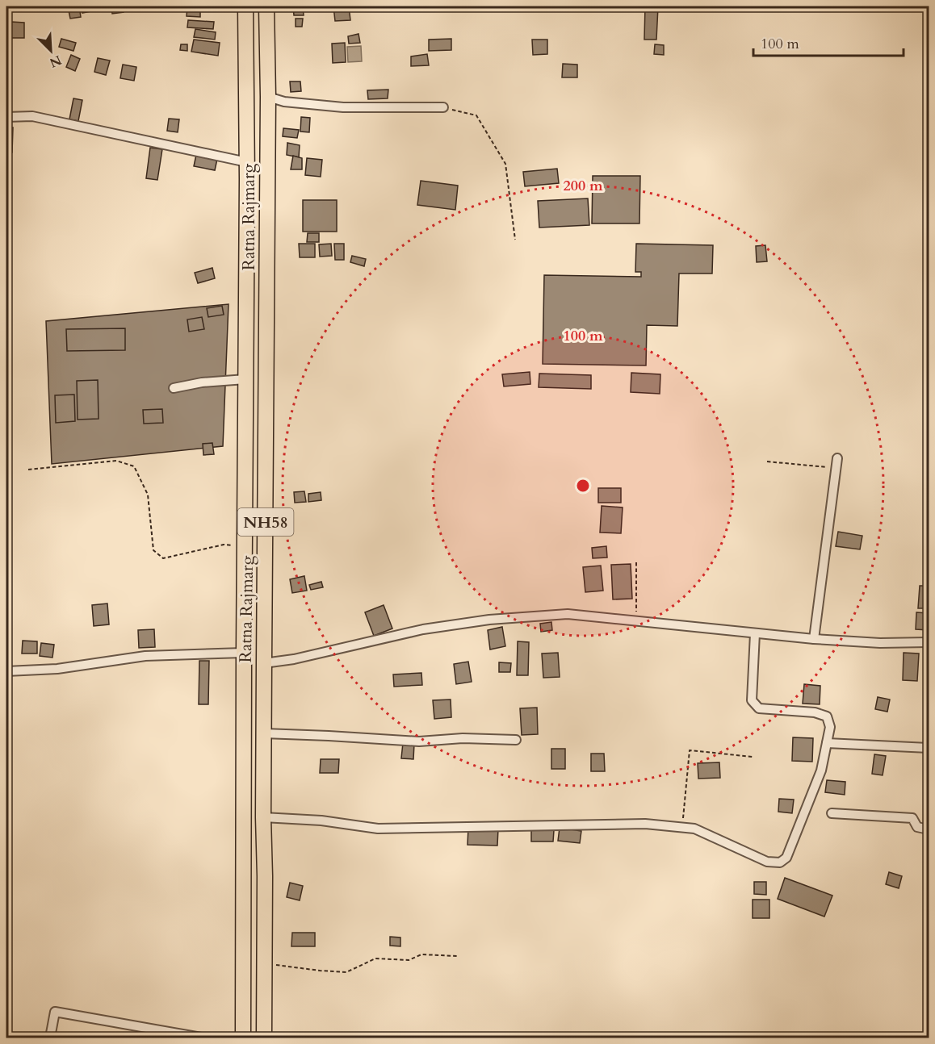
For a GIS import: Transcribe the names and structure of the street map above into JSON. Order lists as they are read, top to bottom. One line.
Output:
{"streets":{"highway":["Ratna Rajmarg","NH58"]},"scale_bar":"100 m","north":"bottom right","rings":["200 m","100 m"]}
